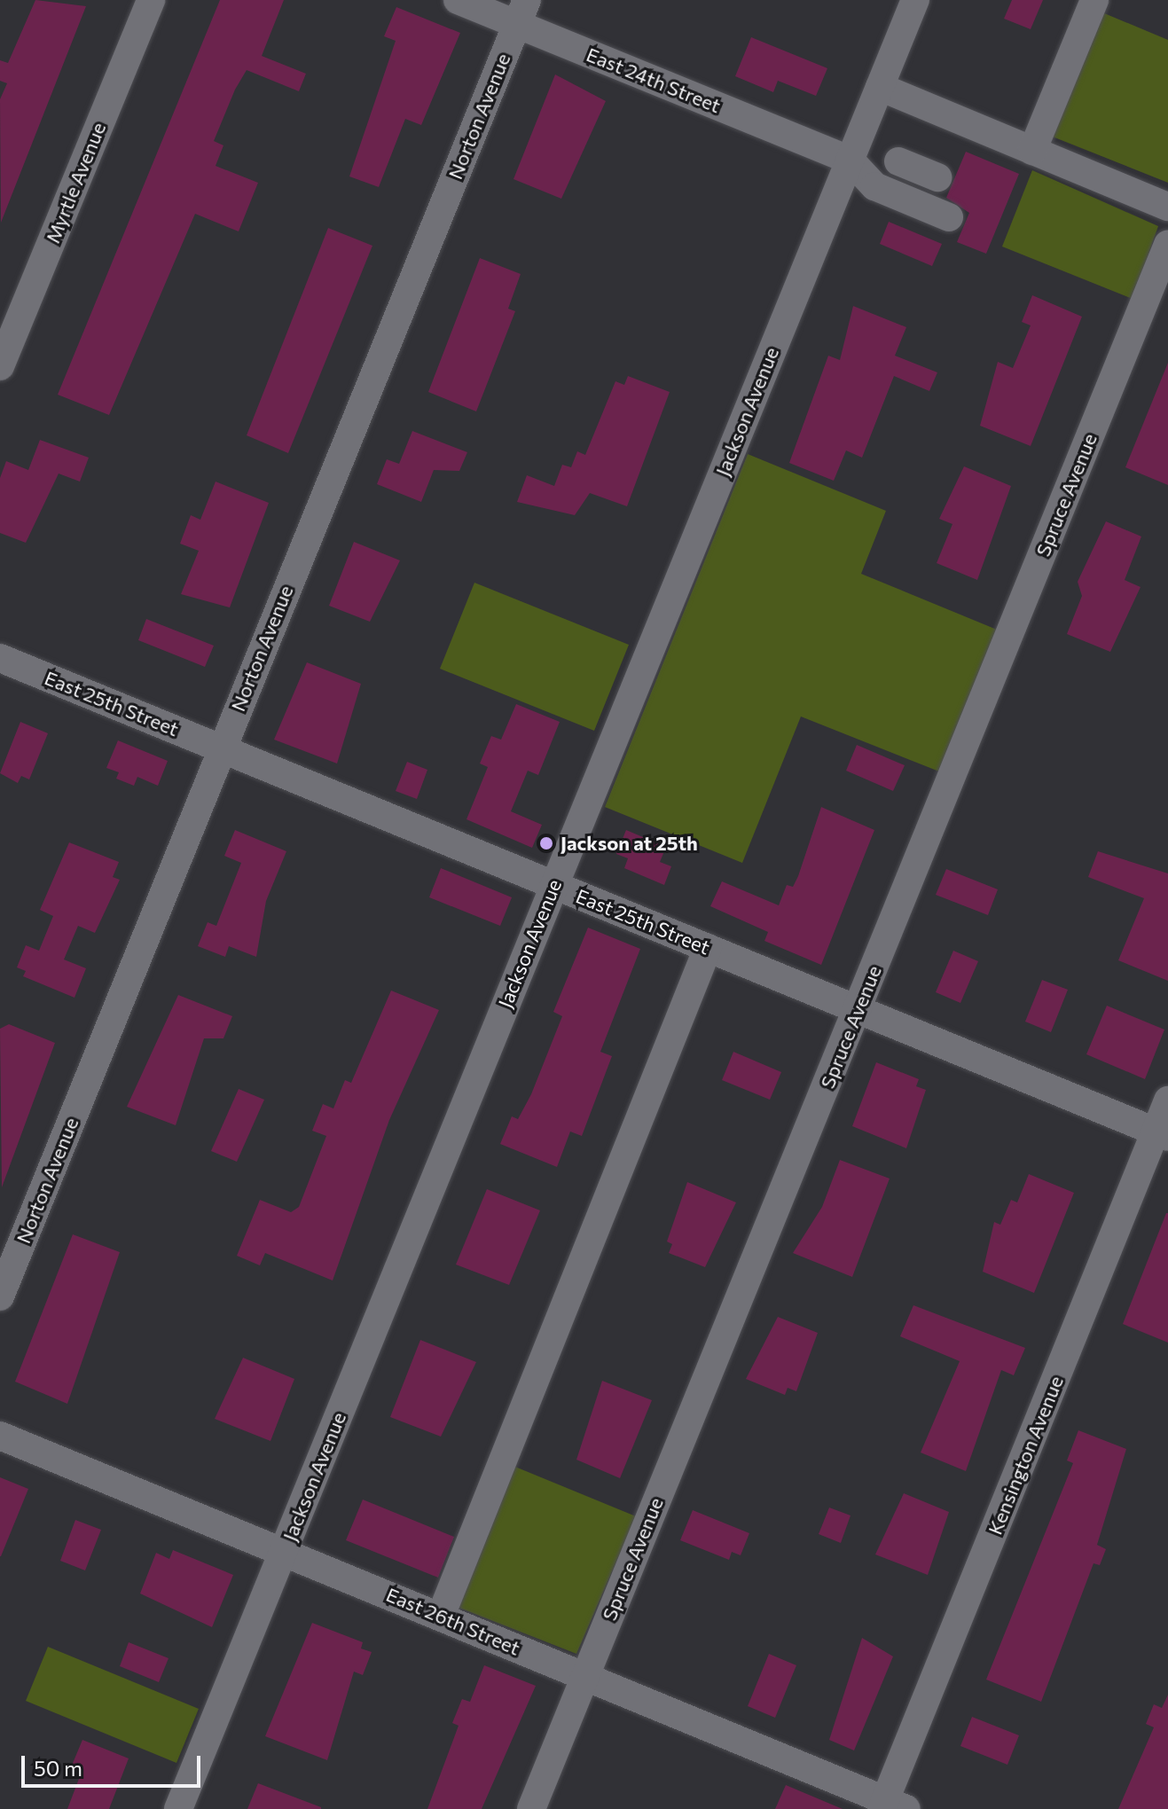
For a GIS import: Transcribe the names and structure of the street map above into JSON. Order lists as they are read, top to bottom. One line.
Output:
{"streets":{"street":["East 24th Street","Norton Avenue","Myrtle Avenue","Jackson Avenue","Spruce Avenue","East 25th Street","Kensington Avenue","East 26th Street"]},"crossings":[["East 24th Street","Norton Avenue"],["East 24th Street","Jackson Avenue"],["Norton Avenue","East 25th Street"],["Jackson Avenue","East 25th Street"],["Jackson Avenue","East 26th Street"],["Spruce Avenue","East 25th Street"],["Spruce Avenue","East 26th Street"],["East 25th Street","Kensington Avenue"],["Kensington Avenue","East 26th Street"]],"places":["Jackson at 25th"],"scale_bar":"50 m"}
